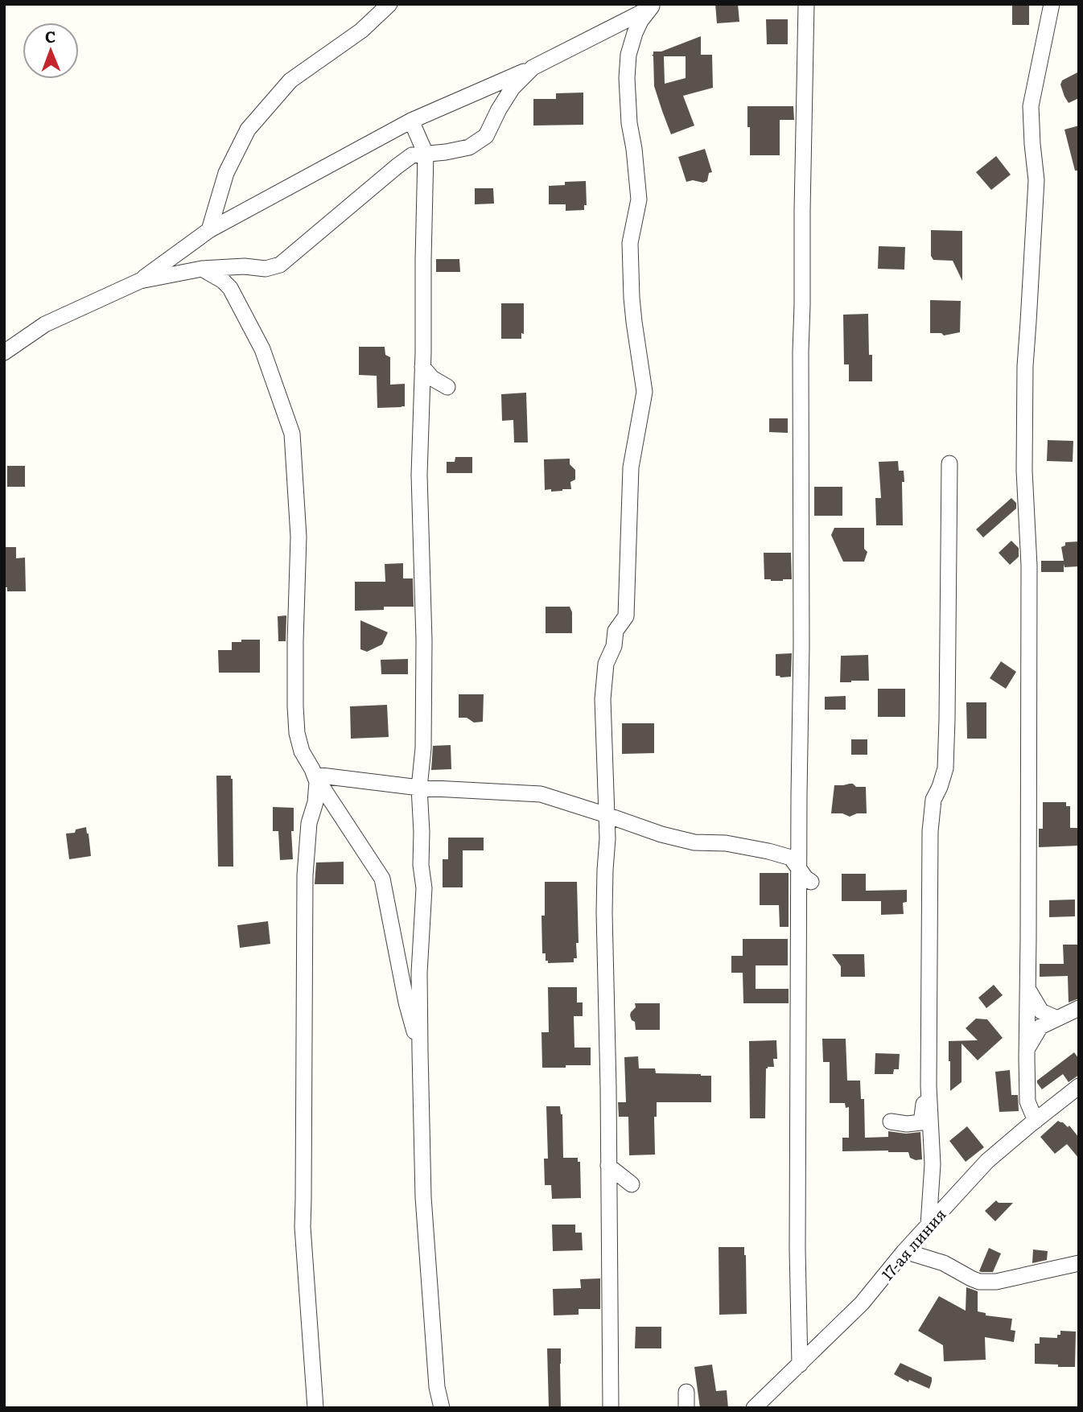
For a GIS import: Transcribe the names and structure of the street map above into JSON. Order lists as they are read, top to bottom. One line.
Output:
{"streets":{"street":["17-ая линия"]},"north":"top"}
